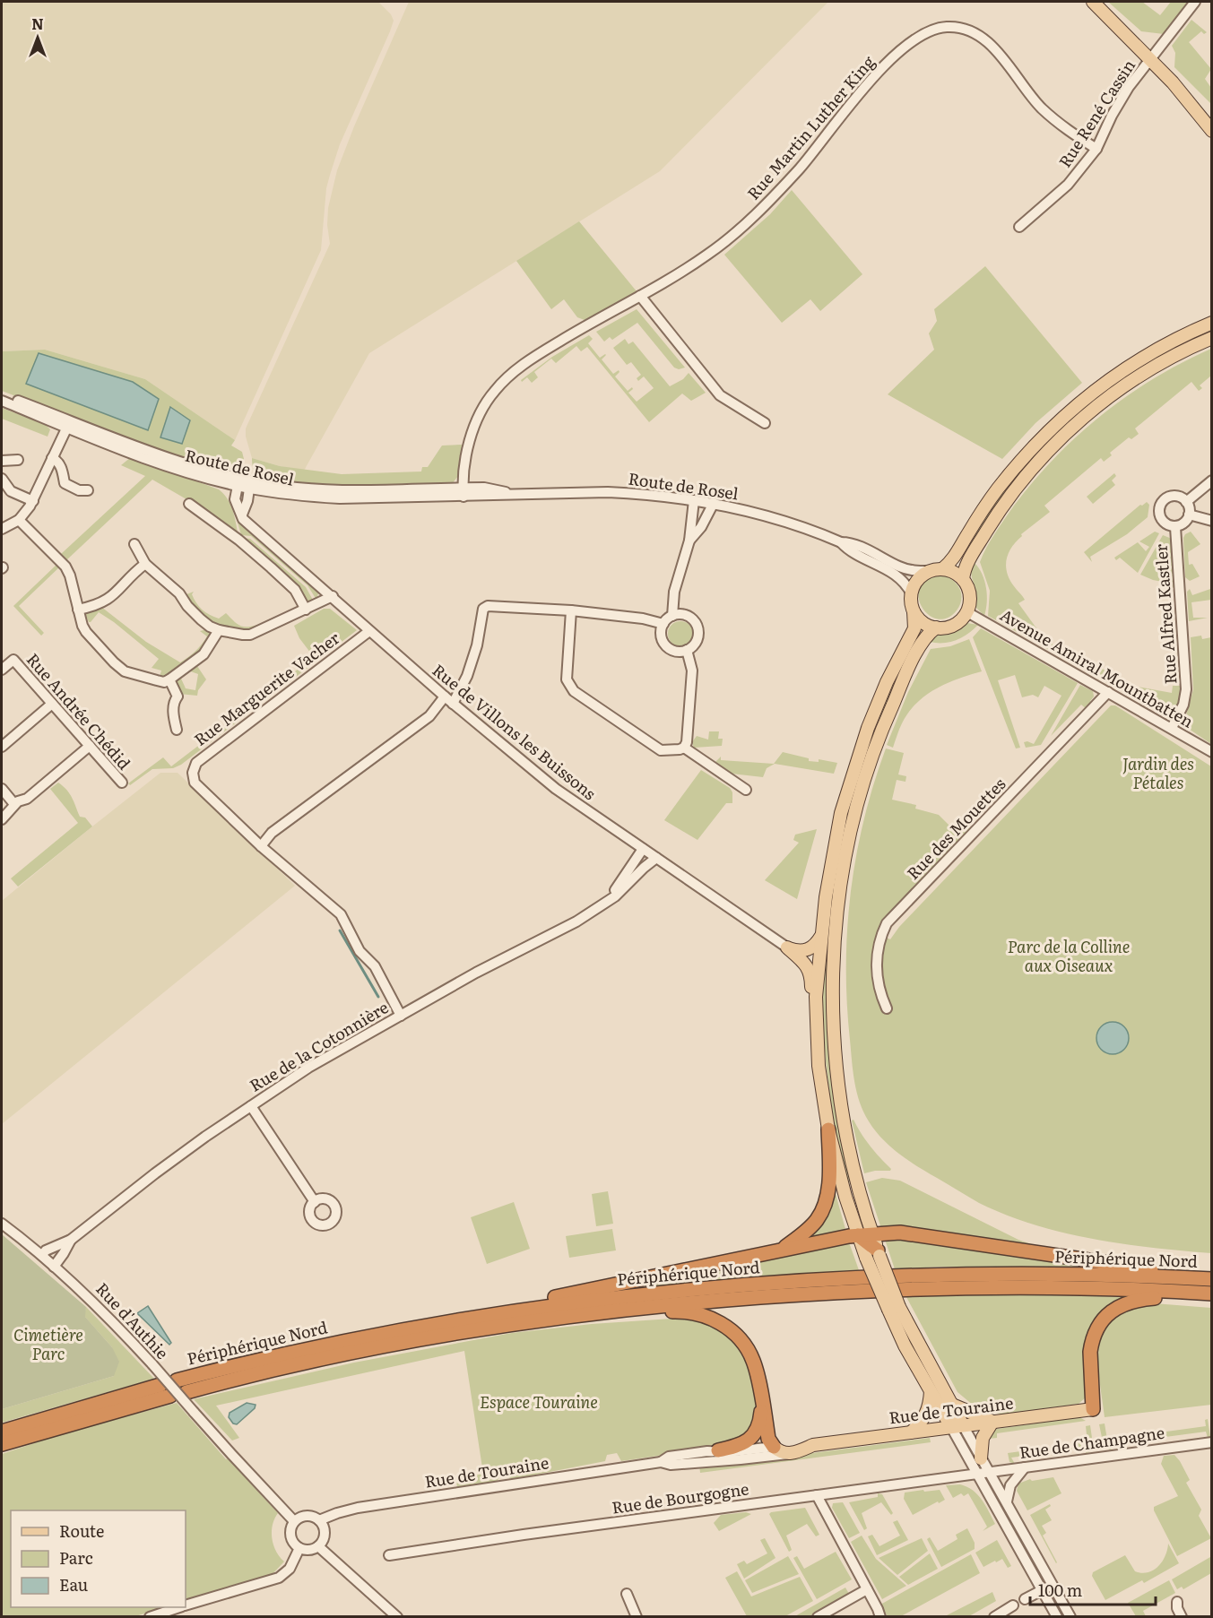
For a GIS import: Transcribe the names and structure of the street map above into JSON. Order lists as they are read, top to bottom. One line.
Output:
{"streets":{"highway":["Périphérique Nord"],"main road":["Rue de Touraine"],"street":["Rue René Cassin","Rue Martin Luther King","Route de Rosel","Rue Alfred Kastler","Avenue Amiral Mountbatten","Rue Marguerite Vacher","Rue Andrée Chédid","Rue de Villons les Buissons","Rue des Mouettes","Rue de la Cotonnière","Rue d'Authie","Rue de Champagne","Rue de Bourgogne"]},"crossings":[["Rue René Cassin","Rue Martin Luther King"],["Rue Martin Luther King","Route de Rosel"],["Route de Rosel","Avenue Amiral Mountbatten"],["Route de Rosel","Rue de Villons les Buissons"],["Rue Alfred Kastler","Avenue Amiral Mountbatten"],["Avenue Amiral Mountbatten","Rue des Mouettes"],["Rue Marguerite Vacher","Rue de Villons les Buissons"],["Rue Marguerite Vacher","Rue de la Cotonnière"],["Rue de Villons les Buissons","Rue de la Cotonnière"],["Rue de la Cotonnière","Rue d'Authie"],["Rue d'Authie","Rue de Touraine"],["Rue de Champagne","Rue de Bourgogne"]],"parks":["Jardin des Pétales","Parc de la Colline aux Oiseaux","Cimetière Parc","Espace Touraine"],"legend":["Route","Parc","Eau"],"scale_bar":"100 m","north":"top"}
